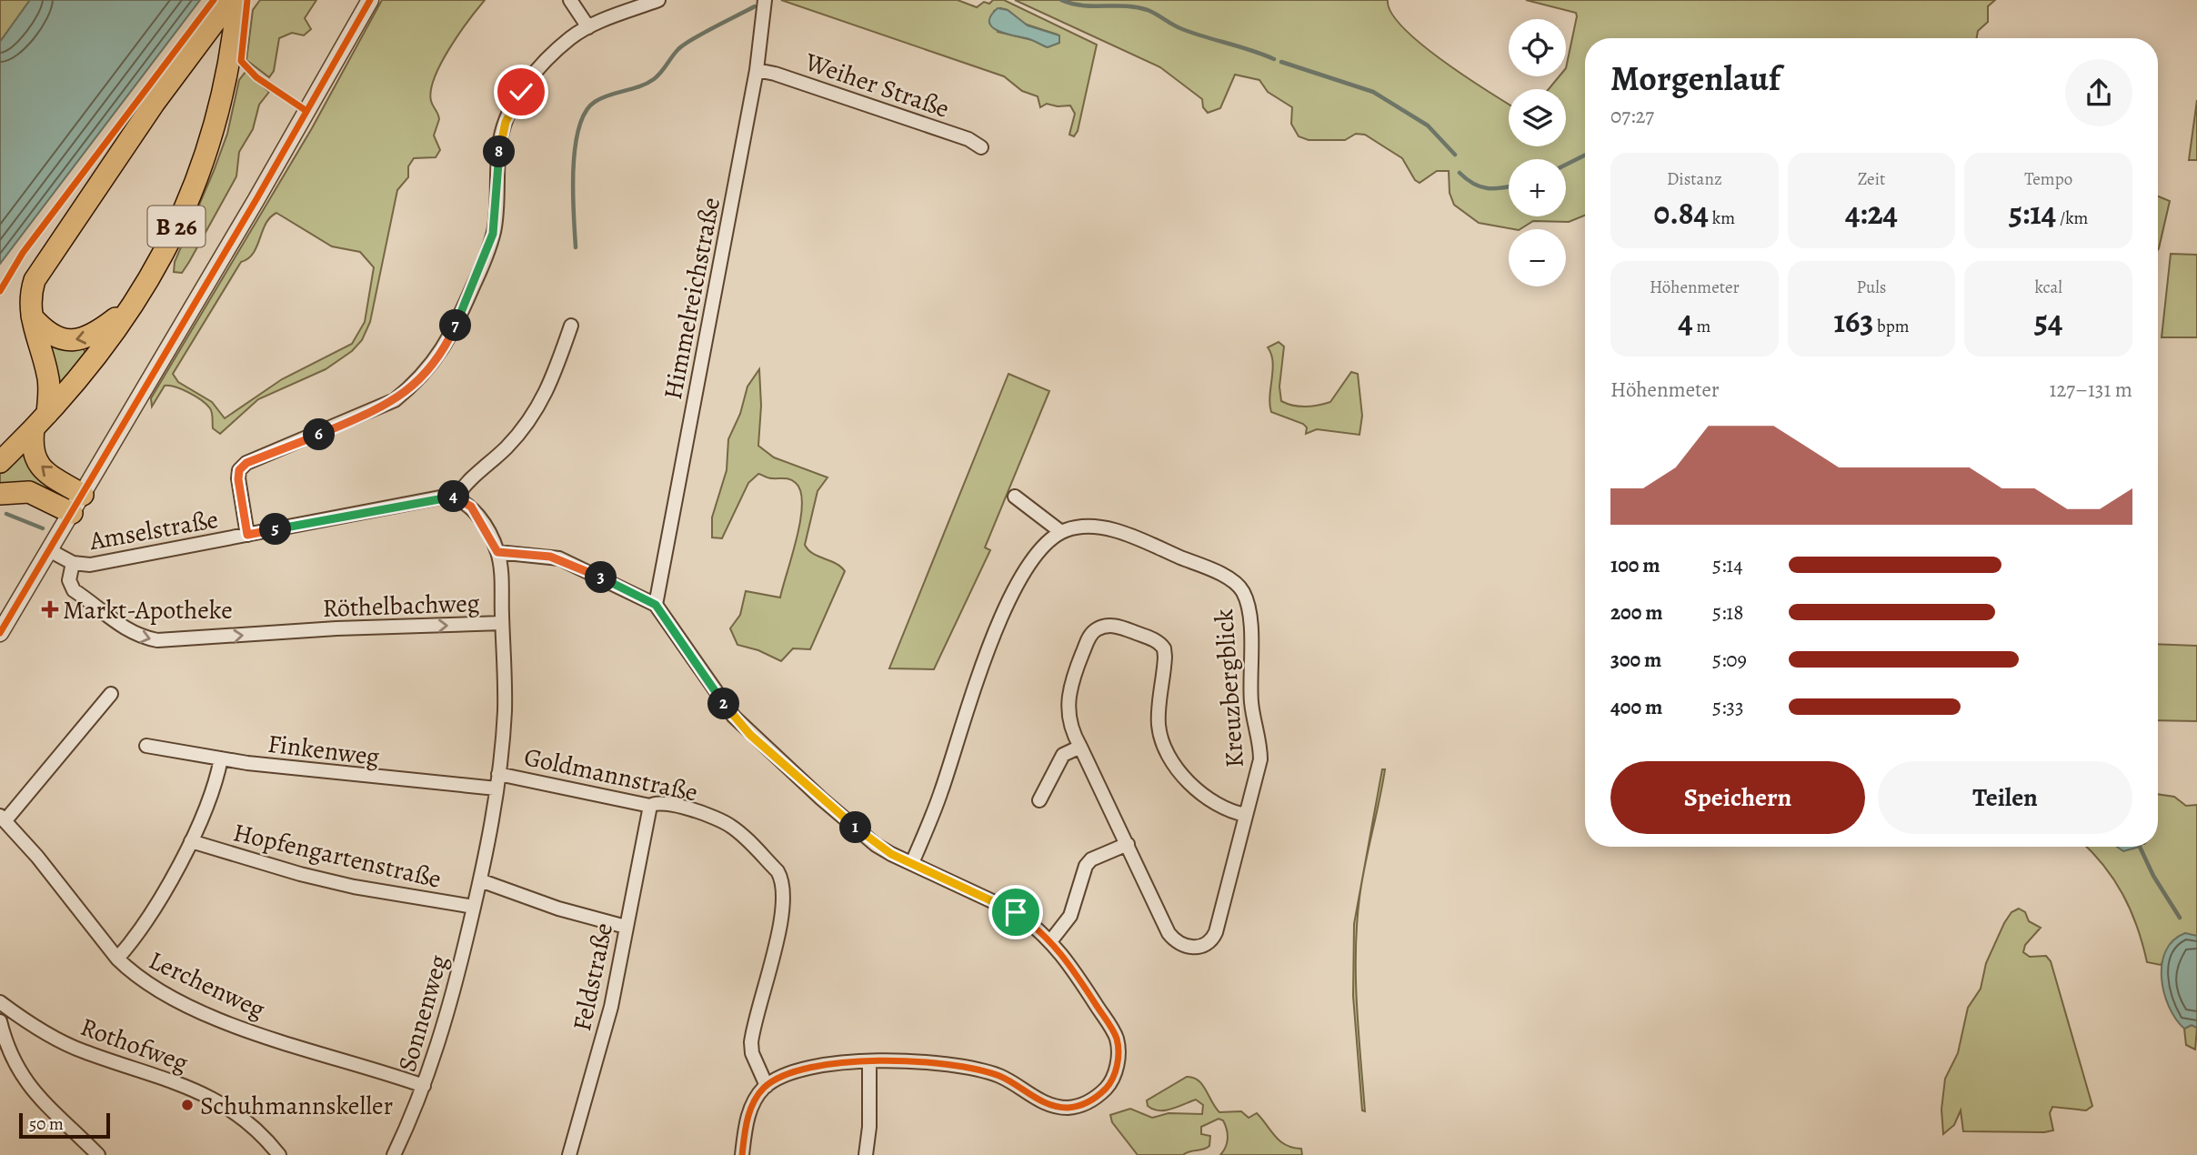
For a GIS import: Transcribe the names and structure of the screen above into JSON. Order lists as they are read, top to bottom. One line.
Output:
{"streets":{"main road":["B 26"],"street":["Weiher Straße","Himmelreichstraße","Amselstraße","Röthelbachweg","Kreuzbergblick","Finkenweg","Goldmannstraße","Hopfengartenstraße","Feldstraße","Lerchenweg","Sonnenweg","Rothofweg"]},"crossings":[["Weiher Straße","Himmelreichstraße"],["Amselstraße","Röthelbachweg"],["Röthelbachweg","Sonnenweg"],["Finkenweg","Hopfengartenstraße"],["Finkenweg","Sonnenweg"],["Goldmannstraße","Feldstraße"],["Goldmannstraße","Sonnenweg"],["Hopfengartenstraße","Lerchenweg"],["Hopfengartenstraße","Sonnenweg"],["Lerchenweg","Sonnenweg"]],"one_way":["Röthelbachweg"],"places":{"health":["Markt-Apotheke"],"other":["Schuhmannskeller"]},"scale_bar":"50 m","page":{"map_buttons":["+","−"],"heading":["Morgenlauf","07:27"],"pins":["8","7","6","4","5","3","2","1"],"stats":[["Distanz","0.84 km"],["Zeit","4:24"],["Tempo","5:14 /km"],["Höhenmeter","4 m"],["Puls","163 bpm"],["kcal","54"]],"chart":["Höhenmeter","127–131 m"],"list":[{"name":"100 m","note":"5:14"},{"name":"200 m","note":"5:18"},{"name":"300 m","note":"5:09"},{"name":"400 m","note":"5:33"}],"buttons":["Speichern","Teilen"],"scale":"50 m"}}
